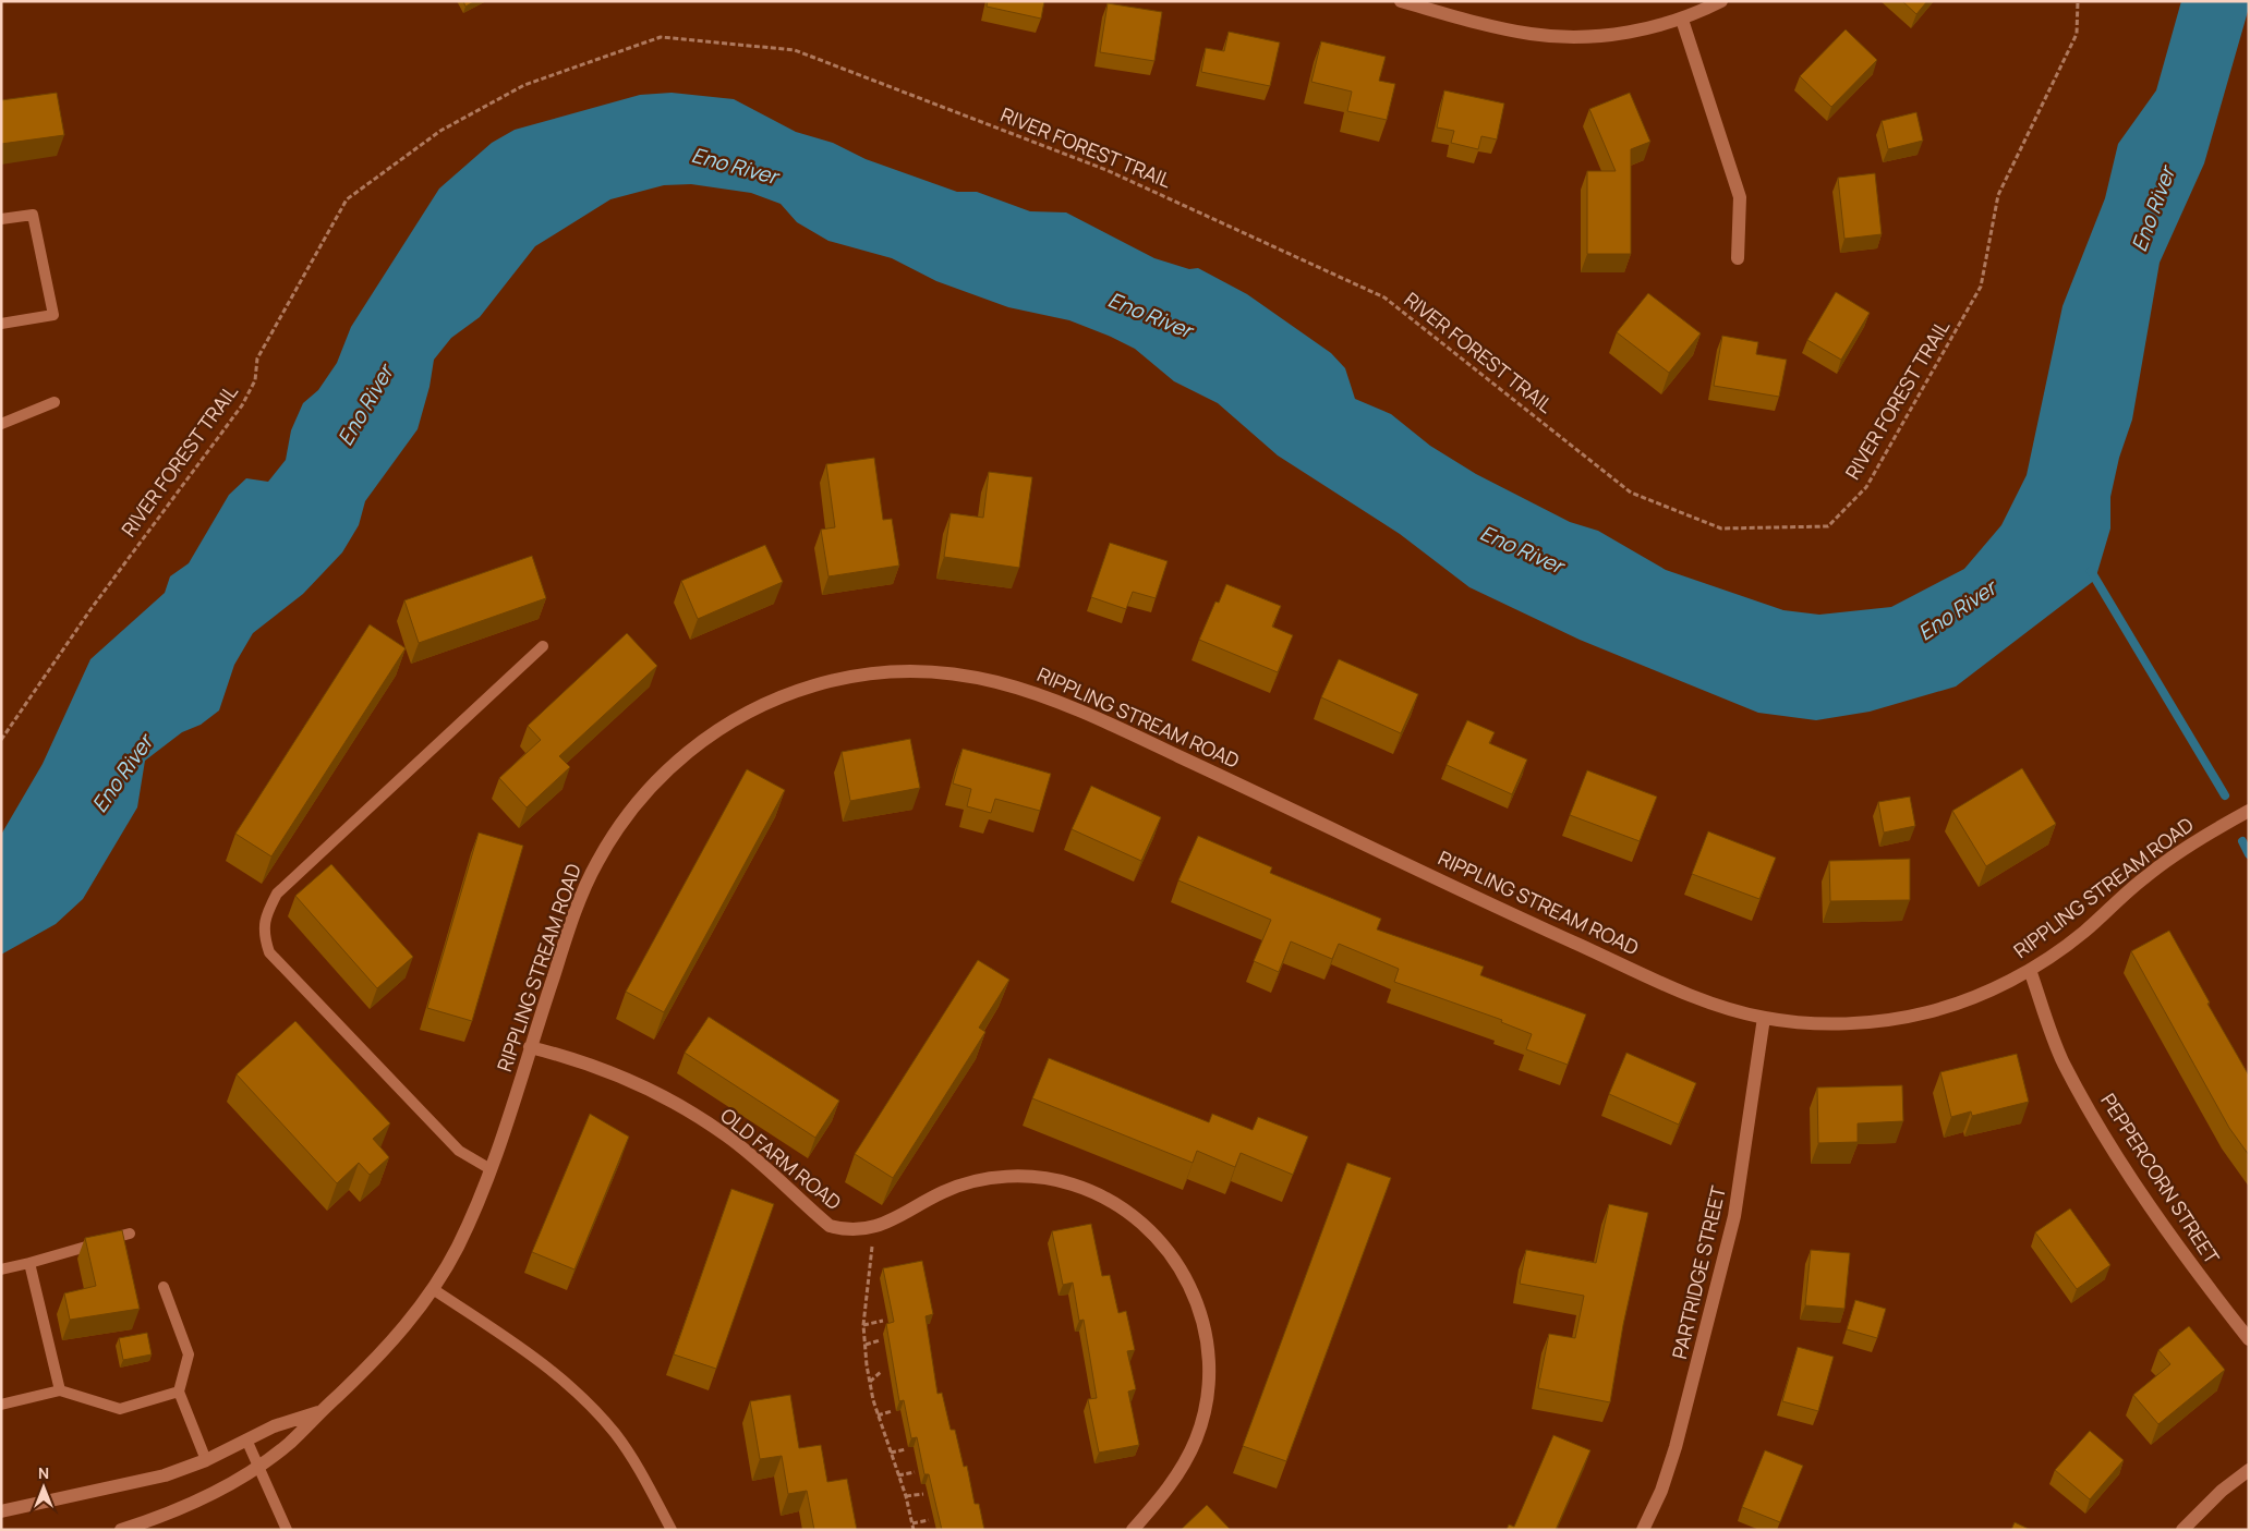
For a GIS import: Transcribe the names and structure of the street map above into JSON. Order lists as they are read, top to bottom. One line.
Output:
{"streets":{"street":["RIPPLING STREAM ROAD","OLD FARM ROAD","PEPPERCORN STREET","PARTRIDGE STREET"],"path":["RIVER FOREST TRAIL"]},"crossings":[["RIPPLING STREAM ROAD","OLD FARM ROAD"],["RIPPLING STREAM ROAD","PEPPERCORN STREET"],["RIPPLING STREAM ROAD","PARTRIDGE STREET"]],"water":["Eno River"],"north":"top"}
